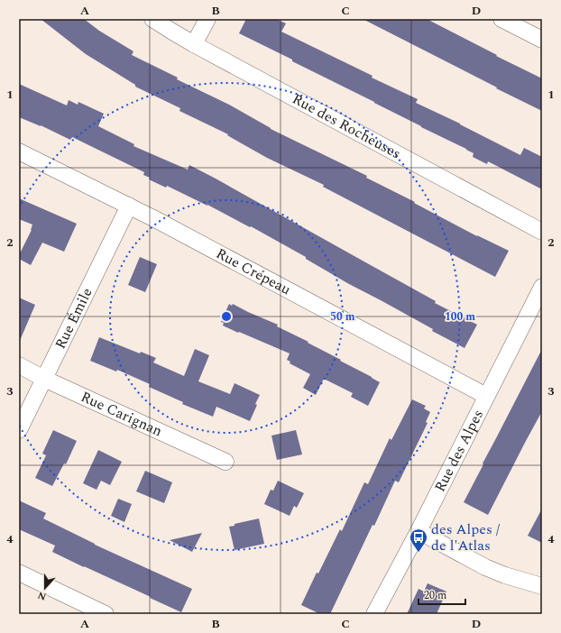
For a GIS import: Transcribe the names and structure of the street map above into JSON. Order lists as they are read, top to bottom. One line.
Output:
{"streets":{"street":["Rue des Rocheuses","Rue Crépeau","Rue Émile","Rue Carignan","Rue des Alpes"]},"crossings":[["Rue Crépeau","Rue Émile"],["Rue Crépeau","Rue des Alpes"],["Rue Émile","Rue Carignan"]],"places":{"bus stop":["des Alpes / de l'Atlas"]},"scale_bar":"20 m","north":"bottom","grid":{"columns":["A","B","C","D"],"rows":["1","2","3","4"]},"rings":["50 m","100 m"]}
